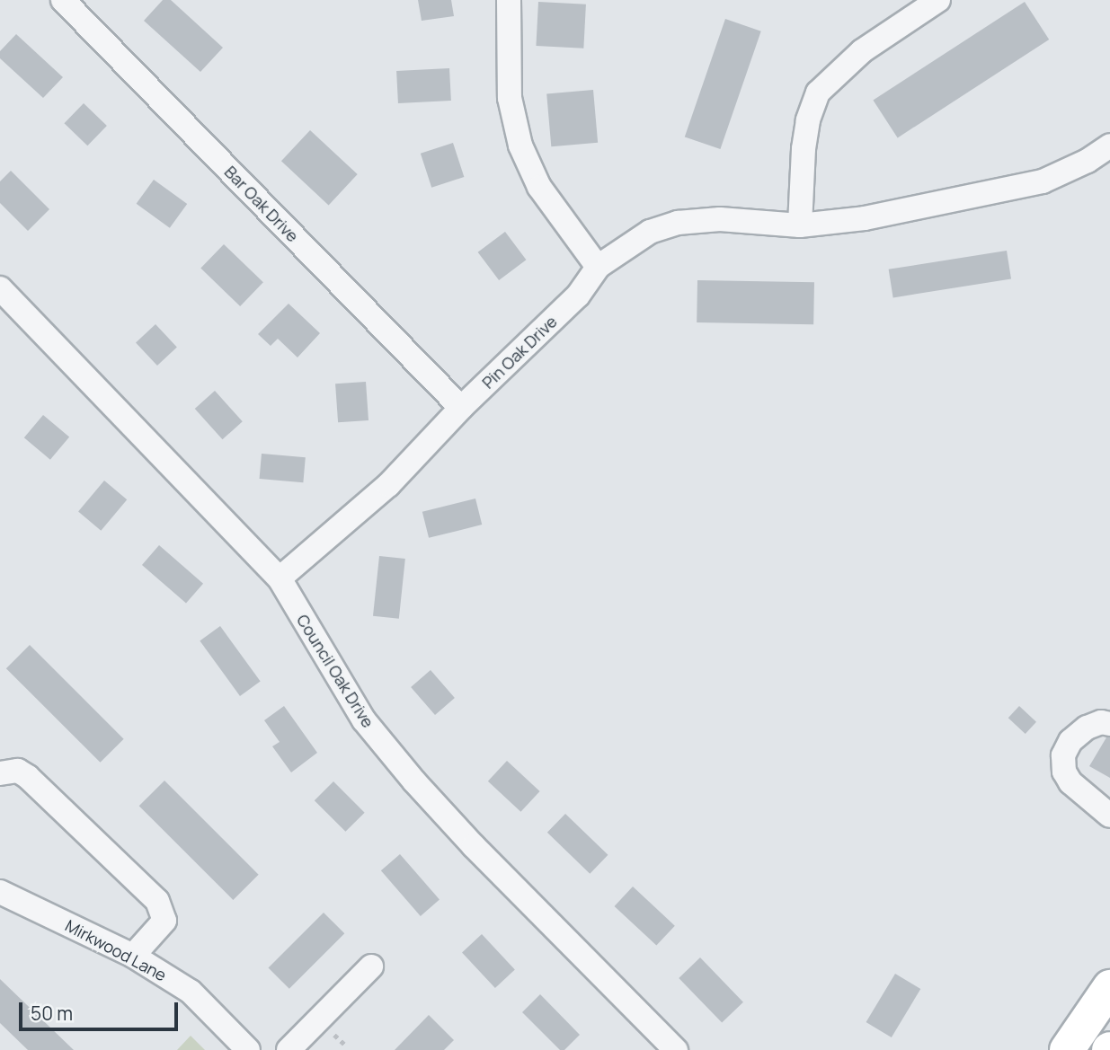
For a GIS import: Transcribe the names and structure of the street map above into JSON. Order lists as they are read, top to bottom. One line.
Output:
{"streets":{"street":["Bar Oak Drive","Pin Oak Drive","Council Oak Drive","Mirkwood Lane"]},"crossings":[["Bar Oak Drive","Pin Oak Drive"],["Pin Oak Drive","Council Oak Drive"]],"scale_bar":"50 m"}
